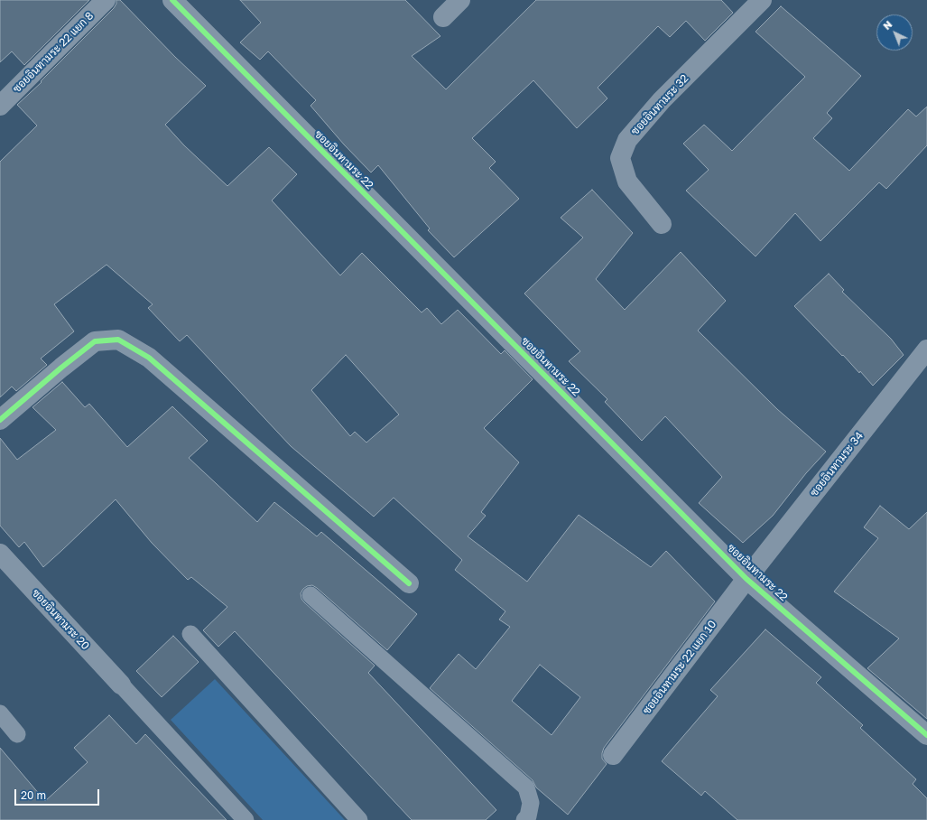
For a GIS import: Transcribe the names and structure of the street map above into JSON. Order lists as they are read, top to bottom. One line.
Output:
{"streets":{"street":["ซอยอินทามระ 22 แยก 8","ซอยอินทามระ 32","ซอยอินทามระ 22","ซอยอินทามระ 34","ซอยอินทามระ 20","ซอยอินทามระ 22 แยก 10"]},"crossings":[["ซอยอินทามระ 22","ซอยอินทามระ 34"],["ซอยอินทามระ 22","ซอยอินทามระ 22 แยก 10"],["ซอยอินทามระ 34","ซอยอินทามระ 22 แยก 10"]],"scale_bar":"20 m","north":"top left"}
